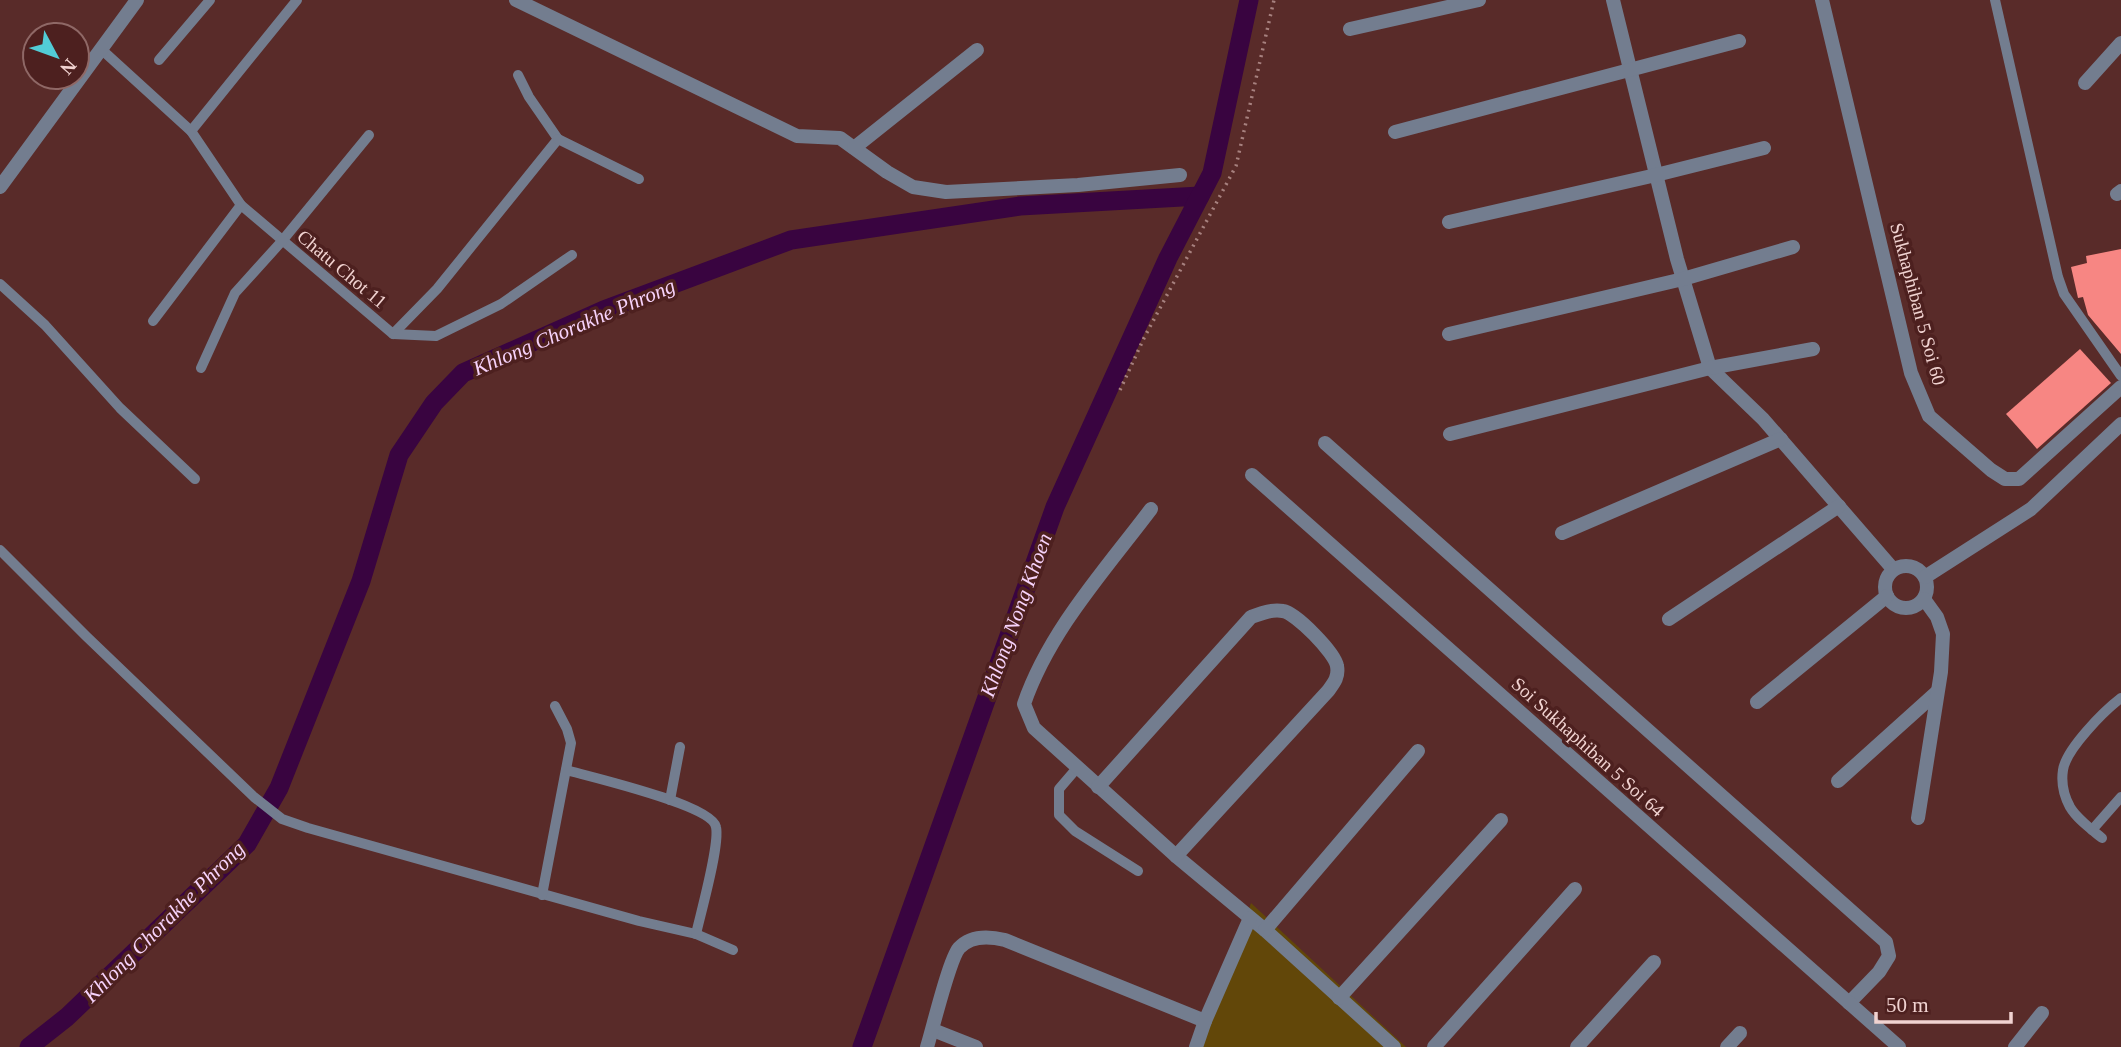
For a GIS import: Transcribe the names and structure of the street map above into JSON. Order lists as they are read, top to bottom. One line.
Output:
{"streets":{"street":["Sukhaphiban 5 Soi 60","Soi Sukhaphiban 5 Soi 64"],"lane":["Chatu Chot 11"]},"water":["Khlong Chorakhe Phrong","Khlong Nong Khoen"],"scale_bar":"50 m","north":"bottom right"}
